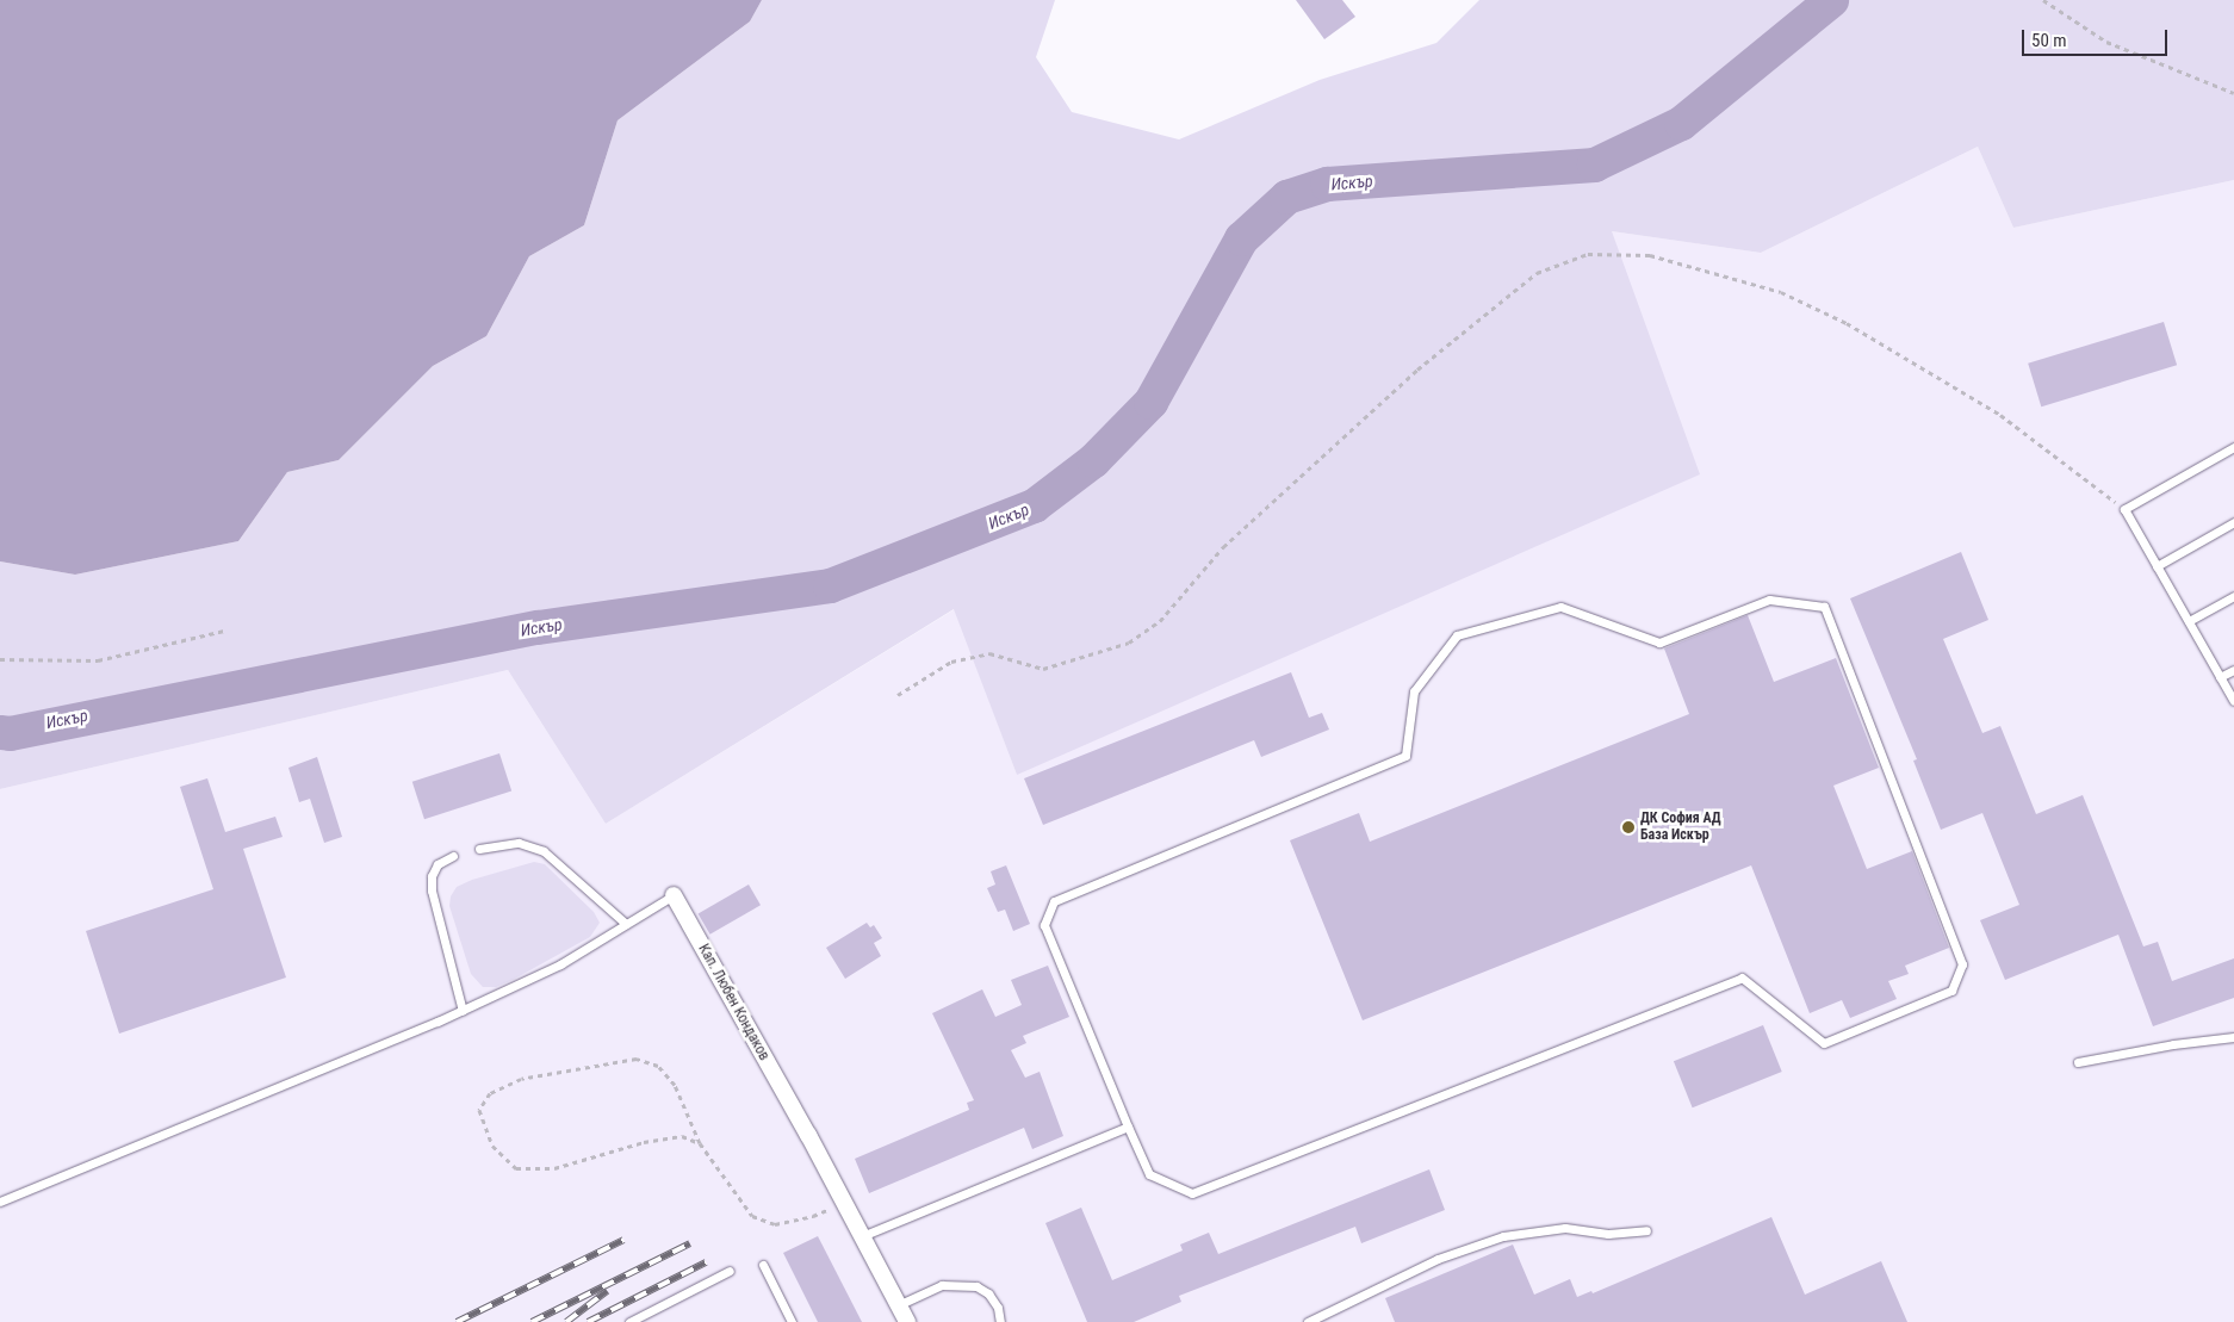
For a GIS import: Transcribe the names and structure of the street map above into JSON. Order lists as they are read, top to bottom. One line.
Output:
{"streets":{"street":["Кап. Любен Кондаков"]},"water":["Искър"],"places":["ДК София АД База Искър"],"scale_bar":"50 m"}
